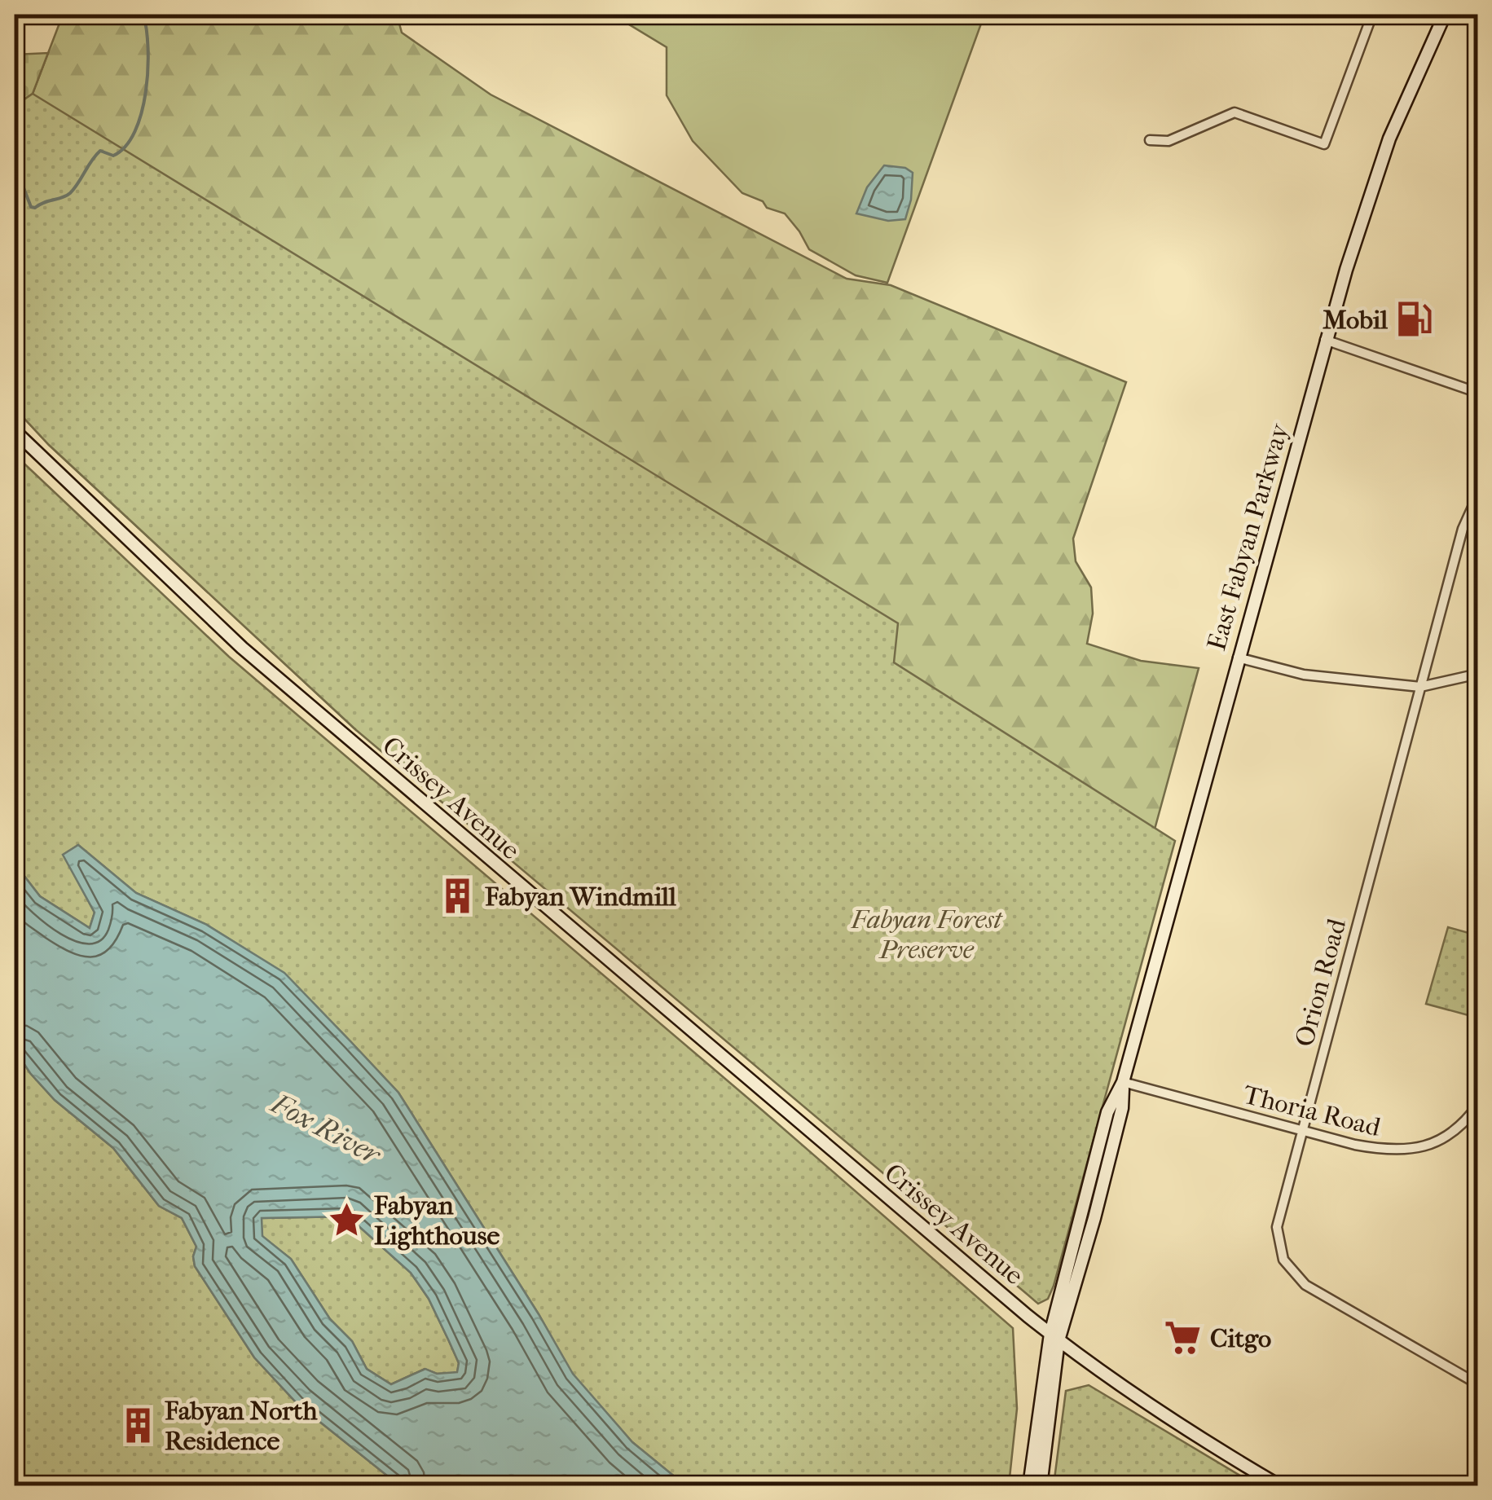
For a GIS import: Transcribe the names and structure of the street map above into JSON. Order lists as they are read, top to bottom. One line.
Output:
{"streets":{"main road":["East Fabyan Parkway","Crissey Avenue"],"street":["Orion Road","Thoria Road"]},"crossings":[["East Fabyan Parkway","Crissey Avenue"],["East Fabyan Parkway","Thoria Road"],["Orion Road","Thoria Road"]],"water":["Fox River"],"parks":["Fabyan Forest Preserve"],"places":{"fuel station":["Mobil"],"building":["Fabyan Windmill","Fabyan North Residence"],"place":["Fabyan Lighthouse"],"supermarket":["Citgo"]}}
